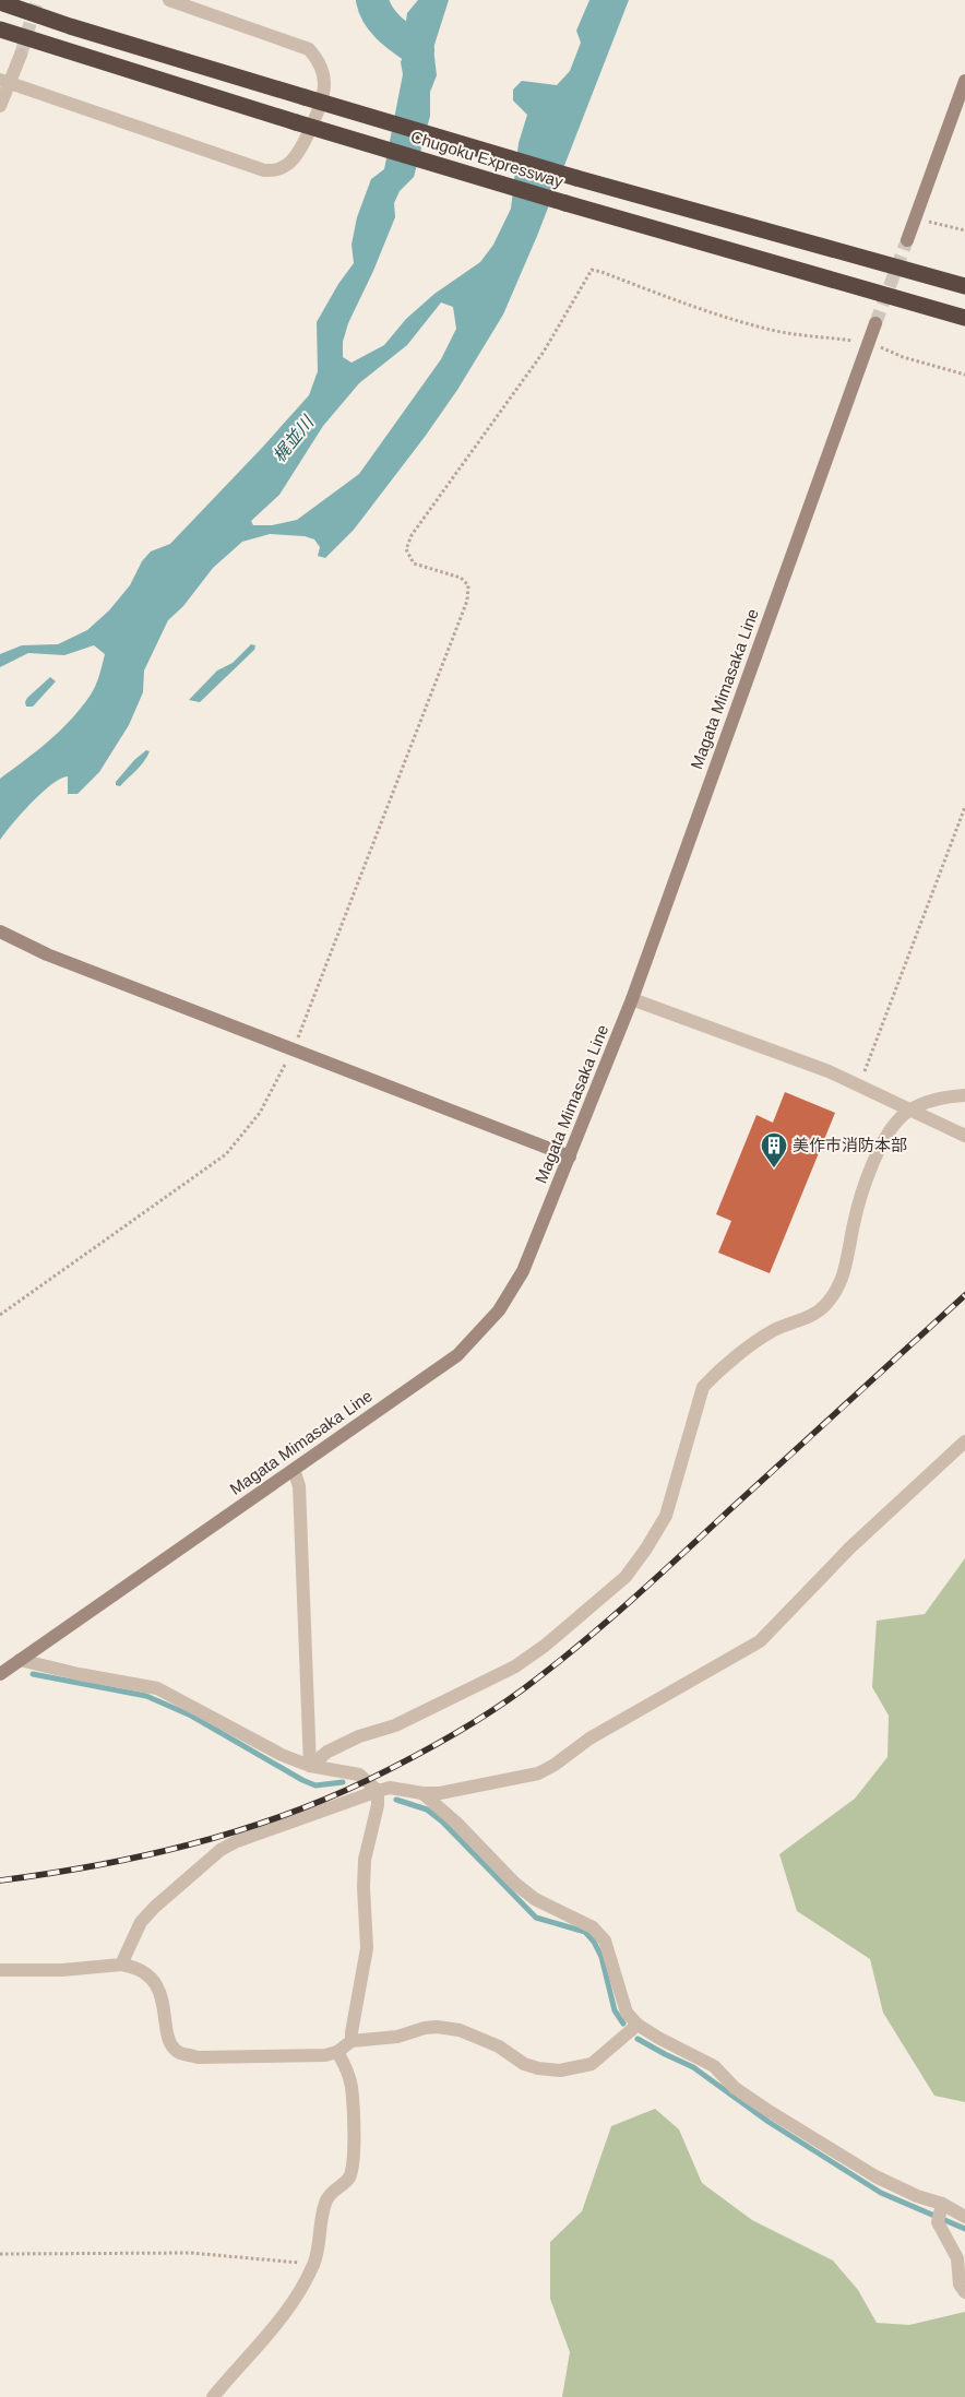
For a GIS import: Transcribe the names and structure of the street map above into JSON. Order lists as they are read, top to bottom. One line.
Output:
{"streets":{"highway":["Chugoku Expressway"],"main road":["Magata Mimasaka Line"]},"water":["梶並川"],"places":{"building":["美作市消防本部"]}}
